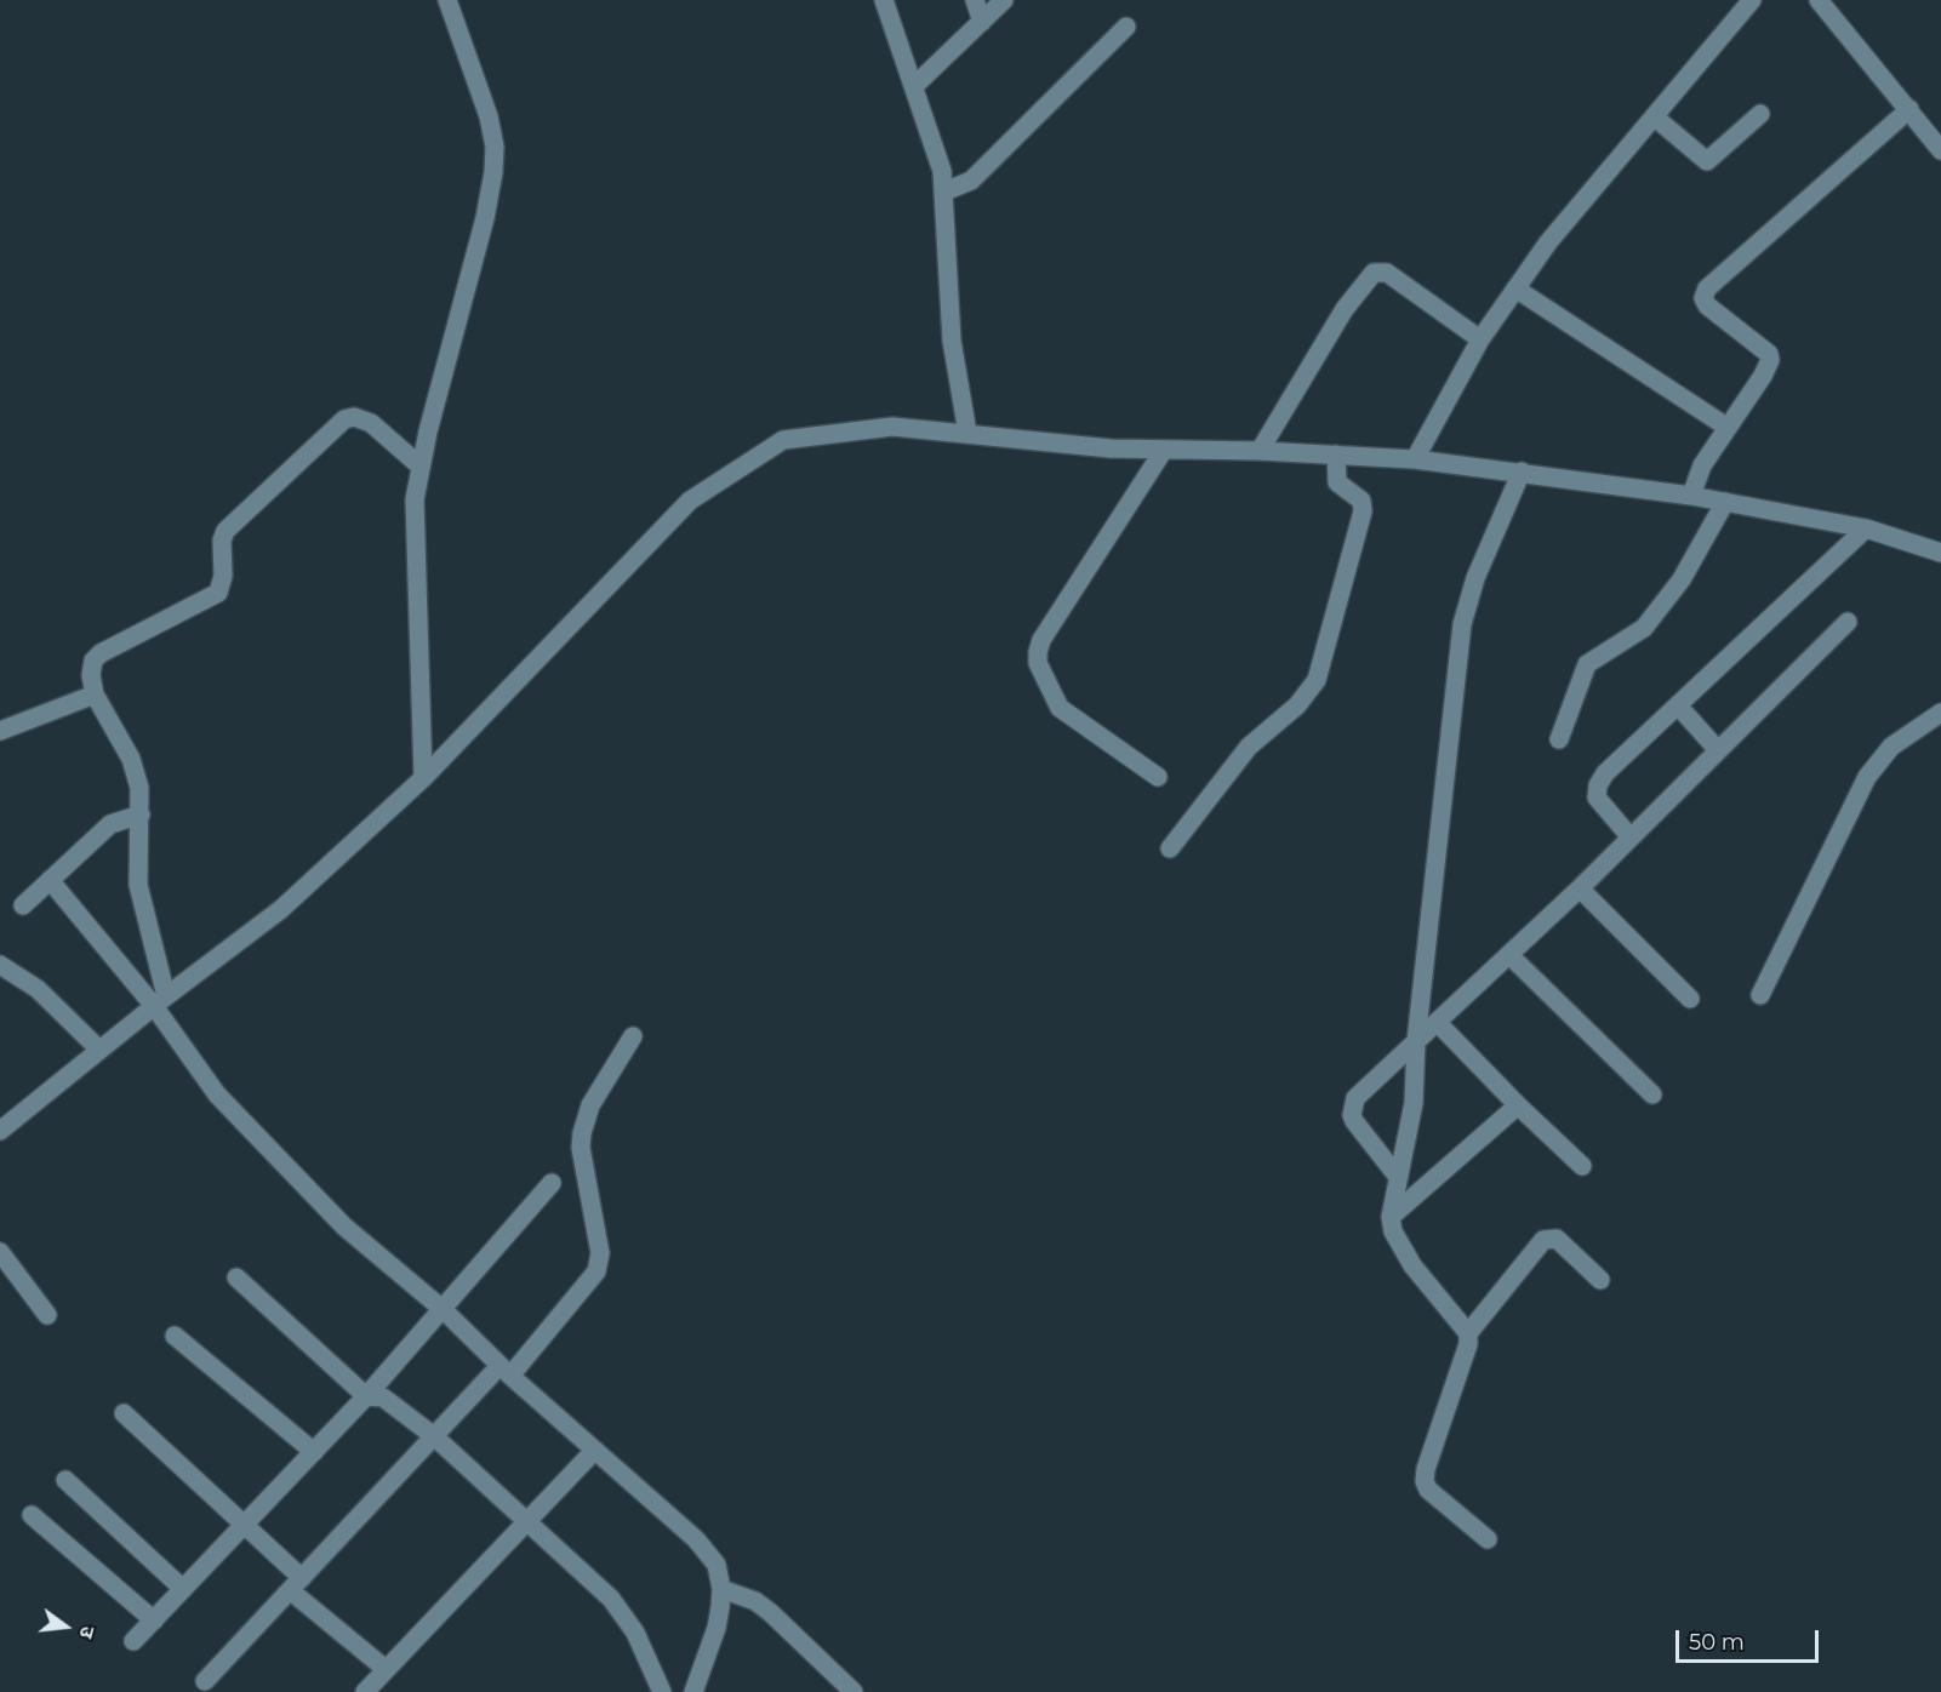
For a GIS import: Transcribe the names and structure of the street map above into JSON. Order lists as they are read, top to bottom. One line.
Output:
{"scale_bar":"50 m","north":"right"}
